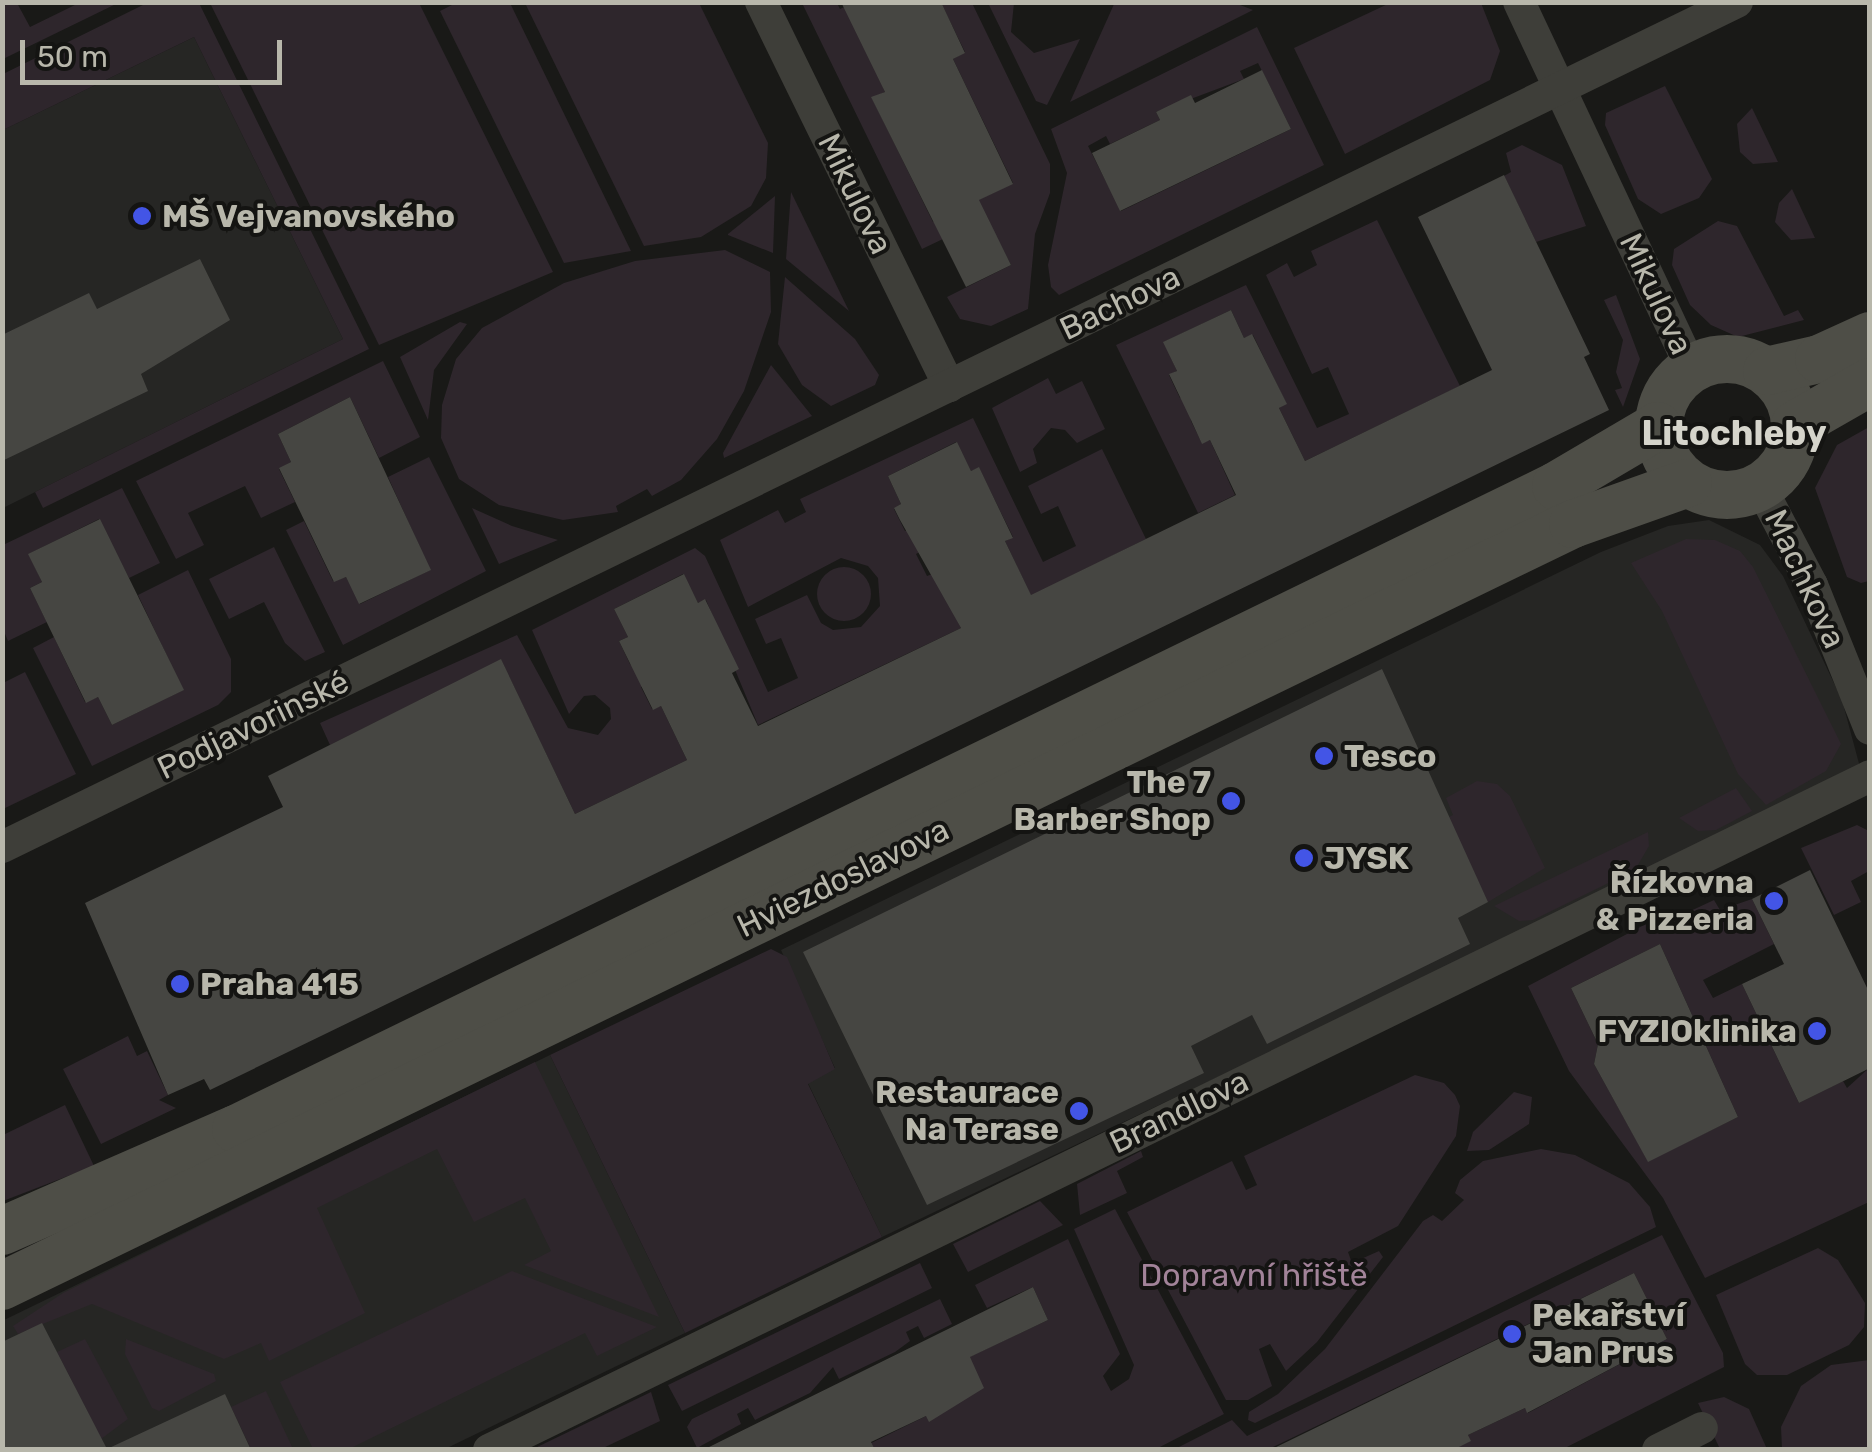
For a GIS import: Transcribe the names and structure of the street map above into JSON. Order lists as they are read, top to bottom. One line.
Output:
{"streets":{"street":["Mikulova","Bachova","Machkova","Podjavorinské","Hviezdoslavova","Brandlova"]},"crossings":[["Mikulova","Bachova"],["Mikulova","Machkova"],["Mikulova","Hviezdoslavova"],["Bachova","Podjavorinské"],["Machkova","Hviezdoslavova"]],"districts":["Litochleby"],"parks":["Dopravní hřiště"],"places":["MŠ Vejvanovského","Tesco","The 7 Barber Shop","JYSK","Řízkovna & Pizzeria","Praha 415","FYZIOklinika","Restaurace Na Terase","Pekařství Jan Prus"],"scale_bar":"50 m"}
